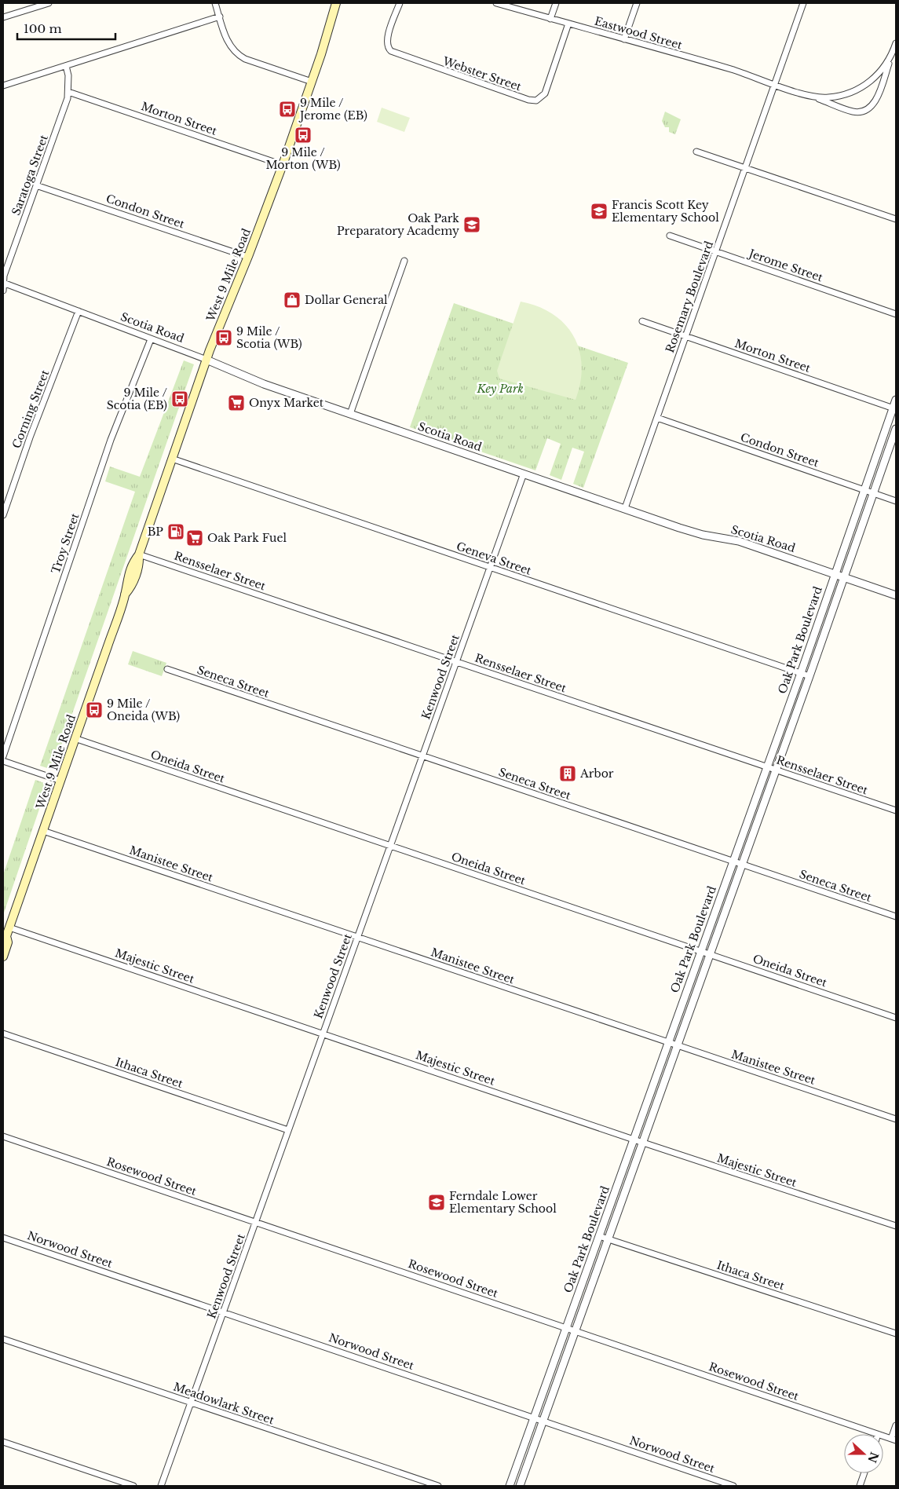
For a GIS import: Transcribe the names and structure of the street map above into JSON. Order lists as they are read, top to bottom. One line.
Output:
{"streets":{"main road":["West 9 Mile Road"],"street":["Eastwood Street","Webster Street","Morton Street","Saratoga Street","Condon Street","Jerome Street","Rosemary Boulevard","Scotia Road","Corning Street","Troy Street","Geneva Street","Rensselaer Street","Oak Park Boulevard","Kenwood Street","Seneca Street","Oneida Street","Manistee Street","Majestic Street","Ithaca Street","Rosewood Street","Norwood Street","Meadowlark Street"]},"crossings":[["Eastwood Street","Webster Street"],["Eastwood Street","Rosemary Boulevard"],["Morton Street","Saratoga Street"],["Morton Street","West 9 Mile Road"],["Morton Street","Rosemary Boulevard"],["Morton Street","Oak Park Boulevard"],["Saratoga Street","Condon Street"],["Saratoga Street","Scotia Road"],["Condon Street","West 9 Mile Road"],["Condon Street","Rosemary Boulevard"],["Condon Street","Oak Park Boulevard"],["Jerome Street","Rosemary Boulevard"],["West 9 Mile Road","Scotia Road"],["West 9 Mile Road","Geneva Street"],["West 9 Mile Road","Rensselaer Street"],["West 9 Mile Road","Oneida Street"],["West 9 Mile Road","Manistee Street"],["West 9 Mile Road","Majestic Street"],["Rosemary Boulevard","Scotia Road"],["Scotia Road","Corning Street"],["Scotia Road","Troy Street"],["Scotia Road","Oak Park Boulevard"],["Scotia Road","Kenwood Street"],["Geneva Street","Oak Park Boulevard"],["Geneva Street","Kenwood Street"],["Rensselaer Street","Oak Park Boulevard"],["Rensselaer Street","Kenwood Street"],["Oak Park Boulevard","Seneca Street"],["Oak Park Boulevard","Oneida Street"],["Oak Park Boulevard","Manistee Street"],["Oak Park Boulevard","Majestic Street"],["Oak Park Boulevard","Ithaca Street"],["Oak Park Boulevard","Rosewood Street"],["Oak Park Boulevard","Norwood Street"],["Kenwood Street","Seneca Street"],["Kenwood Street","Oneida Street"],["Kenwood Street","Manistee Street"],["Kenwood Street","Majestic Street"],["Kenwood Street","Ithaca Street"],["Kenwood Street","Rosewood Street"],["Kenwood Street","Norwood Street"],["Kenwood Street","Meadowlark Street"]],"parks":["Key Park"],"places":{"bus stop":["9 Mile / Jerome (EB)","9 Mile / Morton (WB)","9 Mile / Scotia (WB)","9 Mile / Scotia (EB)","9 Mile / Oneida (WB)"],"school or university":["Francis Scott Key Elementary School","Oak Park Preparatory Academy","Ferndale Lower Elementary School"],"shop":["Dollar General"],"supermarket":["Onyx Market","Oak Park Fuel"],"fuel station":["BP"],"building":["Arbor"]},"scale_bar":"100 m","north":"right"}
